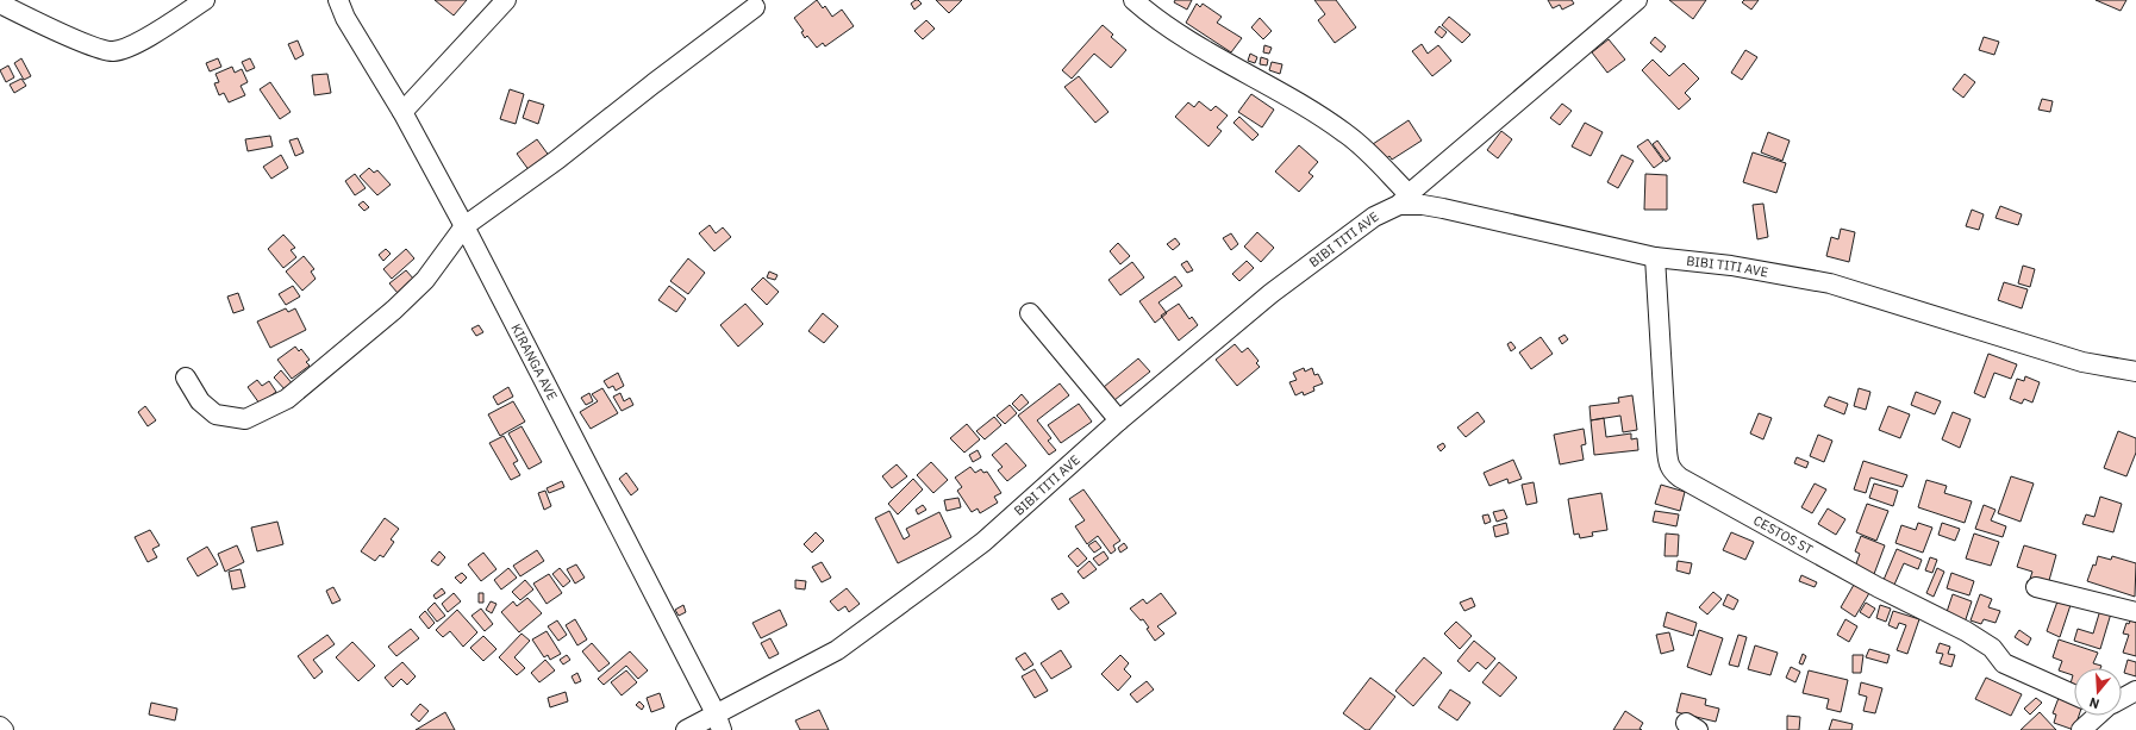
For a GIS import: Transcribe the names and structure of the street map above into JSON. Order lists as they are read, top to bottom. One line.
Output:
{"streets":{"street":["BIBI TITI AVE","KIRANGA AVE","CESTOS ST"]},"crossings":[["BIBI TITI AVE","KIRANGA AVE"],["BIBI TITI AVE","CESTOS ST"]],"north":"bottom"}
